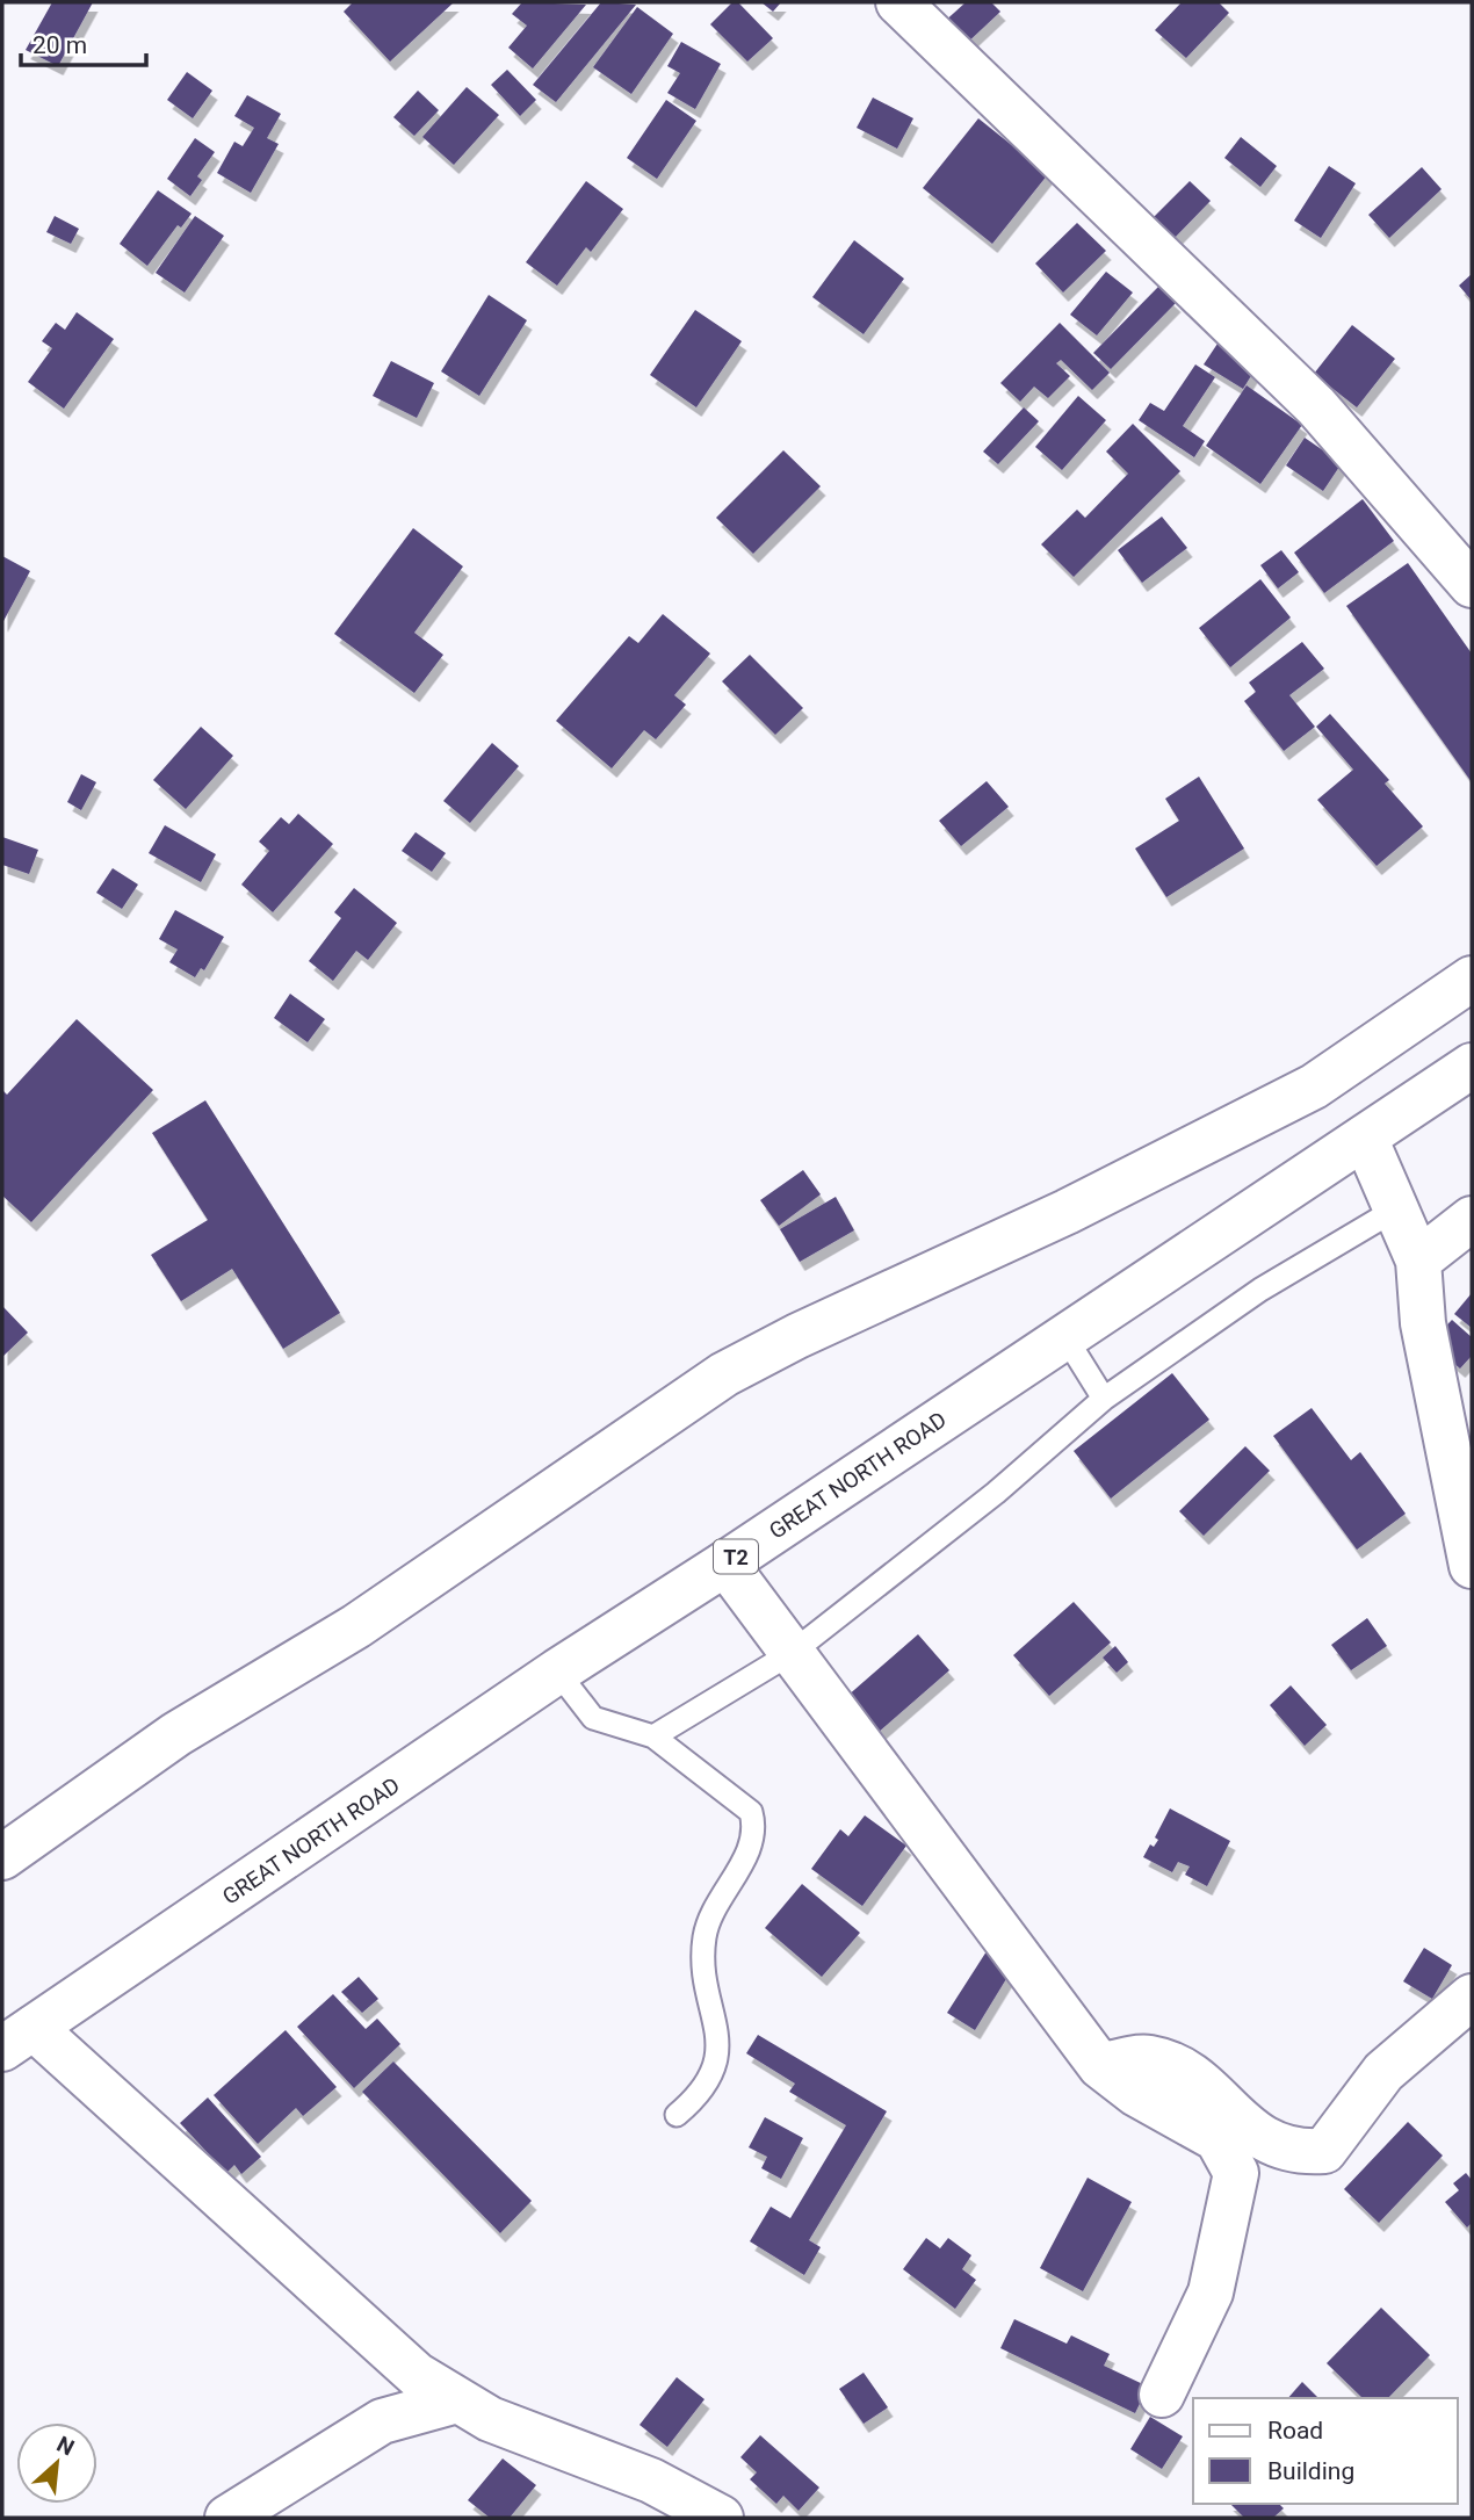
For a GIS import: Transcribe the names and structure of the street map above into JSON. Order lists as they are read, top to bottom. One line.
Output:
{"streets":{"main road":["GREAT NORTH ROAD","T2"]},"legend":["Road","Building"],"scale_bar":"20 m","north":"top right"}
